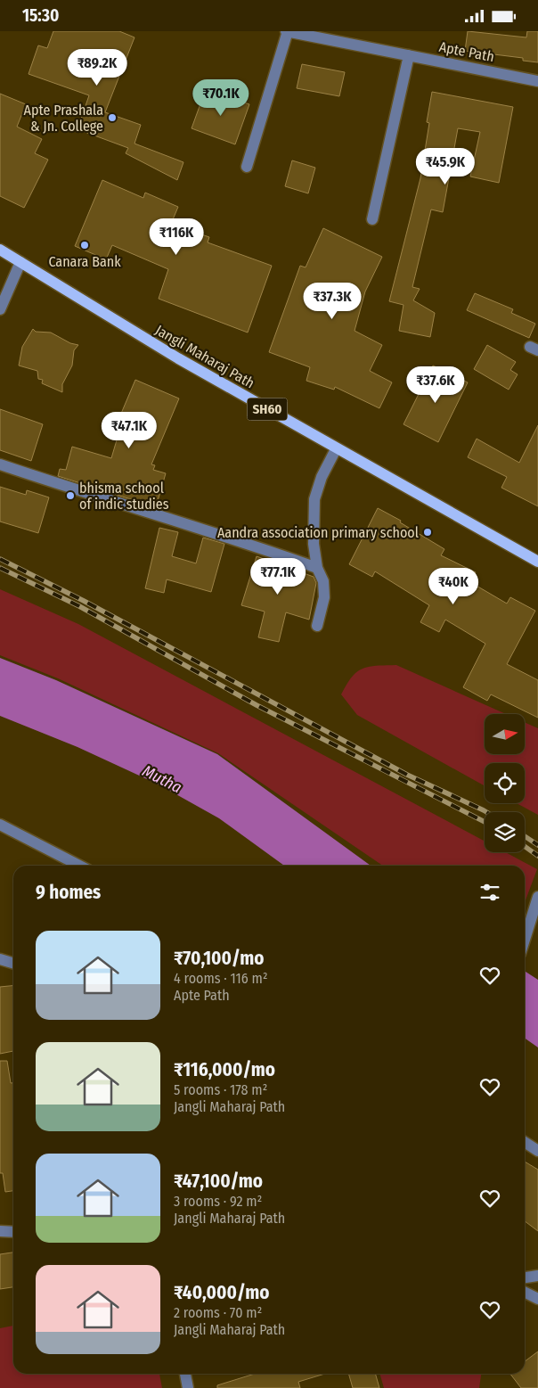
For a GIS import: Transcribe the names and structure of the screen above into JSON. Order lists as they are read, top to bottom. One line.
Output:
{"streets":{"main road":["Jangli Maharaj Path","SH60"],"street":["Apte Path"]},"water":["Mutha"],"places":["Apte Prashala & Jn. College","Canara Bank","bhisma school of indic studies","Aandra association primary school"],"north":"right","page":{"status":"15:30","price":["₹89.2K","₹70.1K","₹45.9K","₹116K","₹37.3K","₹37.6K","₹47.1K","₹77.1K","₹40K"],"heading":"9 homes","list":[{"name":"₹70,100/mo","note":"4 rooms · 116 m² · Apte Path"},{"name":"₹116,000/mo","note":"5 rooms · 178 m² · Jangli Maharaj Path"},{"name":"₹47,100/mo","note":"3 rooms · 92 m² · Jangli Maharaj Path"},{"name":"₹40,000/mo","note":"2 rooms · 70 m² · Jangli Maharaj Path"}]}}
